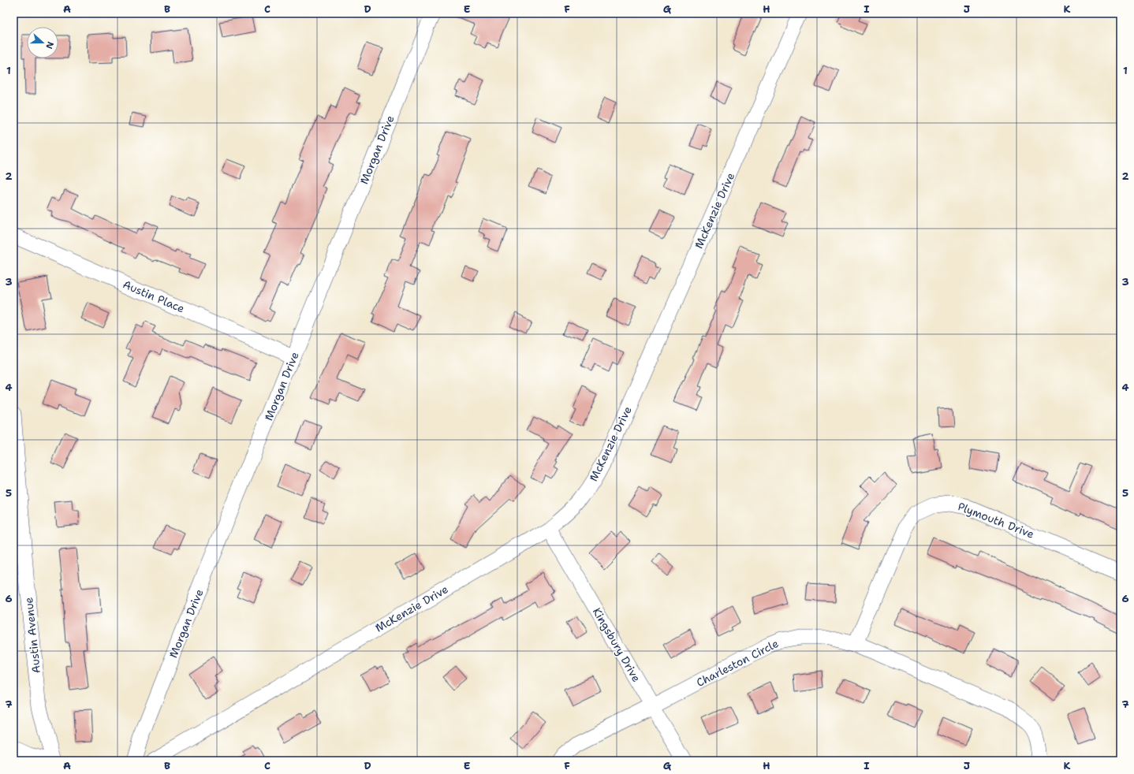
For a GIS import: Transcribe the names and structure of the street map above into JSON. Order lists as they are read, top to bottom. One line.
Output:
{"streets":{"street":["Morgan Drive","McKenzie Drive","Austin Place","Plymouth Drive","Austin Avenue","Kingsbury Drive","Charleston Circle"]},"crossings":[["Morgan Drive","Austin Place"],["McKenzie Drive","Kingsbury Drive"],["Plymouth Drive","Charleston Circle"],["Kingsbury Drive","Charleston Circle"]],"north":"right","grid":{"columns":["A","B","C","D","E","F","G","H","I","J","K"],"rows":["1","2","3","4","5","6","7"]}}
